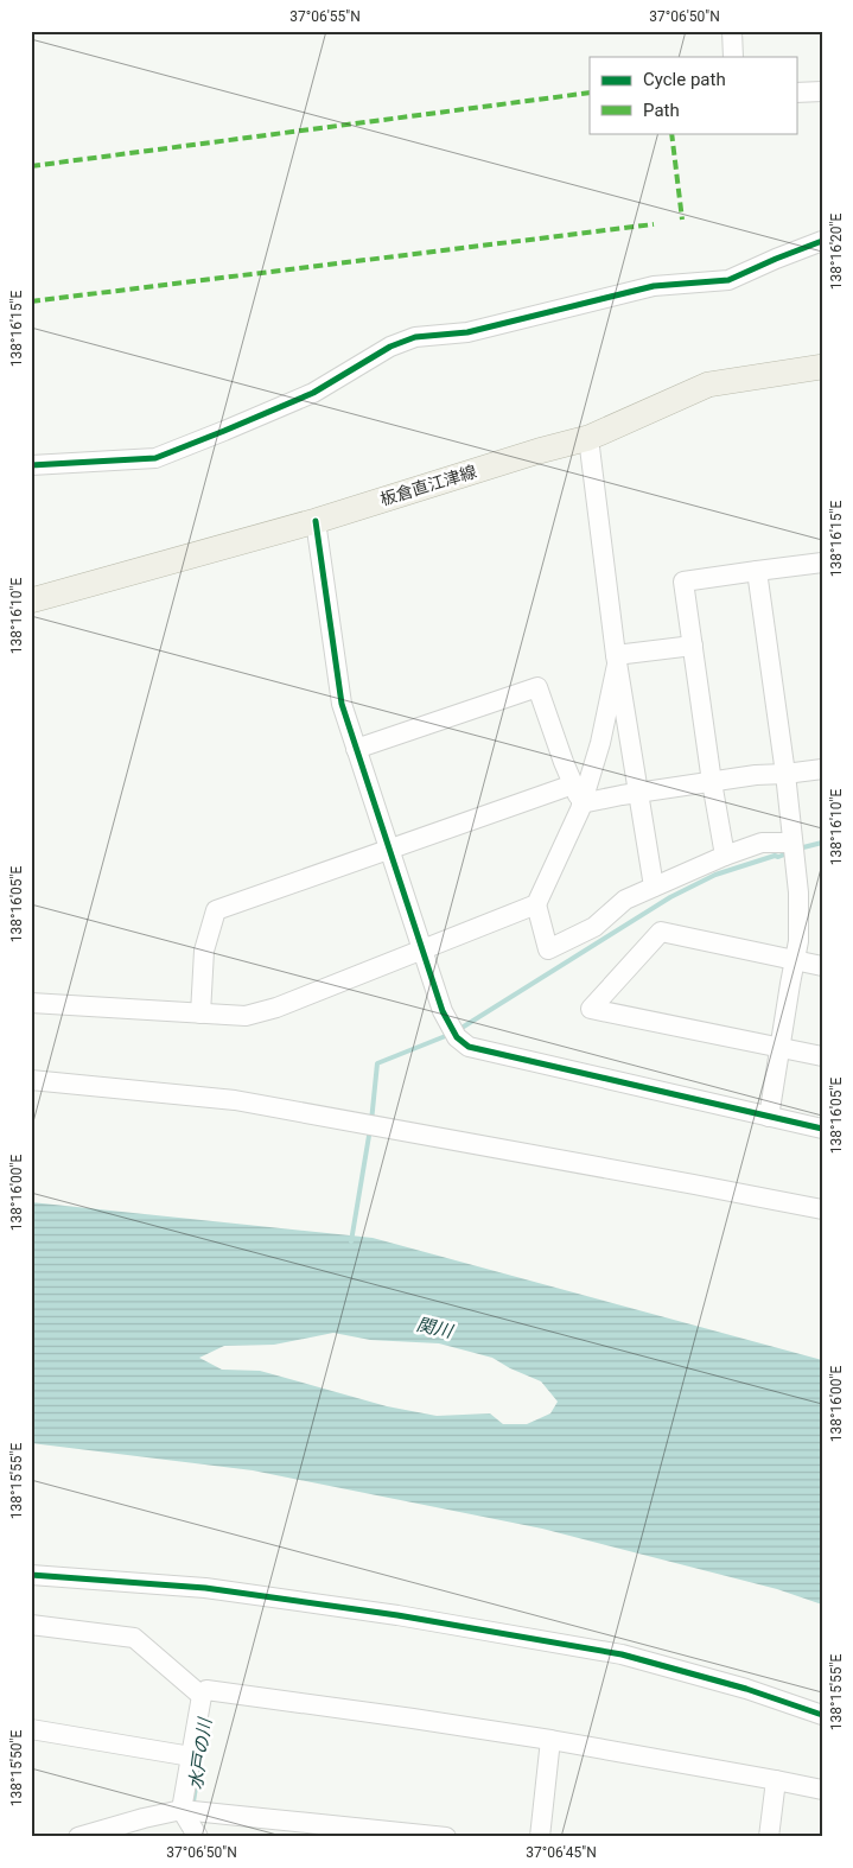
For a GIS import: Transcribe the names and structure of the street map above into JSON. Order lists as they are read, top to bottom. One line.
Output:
{"streets":{"main road":["板倉直江津線"]},"water":["関川","水戸の川"],"legend":["Cycle path","Path"],"coordinates":["37°06'55\"N","37°06'50\"N","138°16'20\"E","138°16'15\"E","138°16'10\"E","138°16'05\"E","138°16'00\"E","138°15'55\"E","138°15'50\"E","37°06'45\"N"]}
